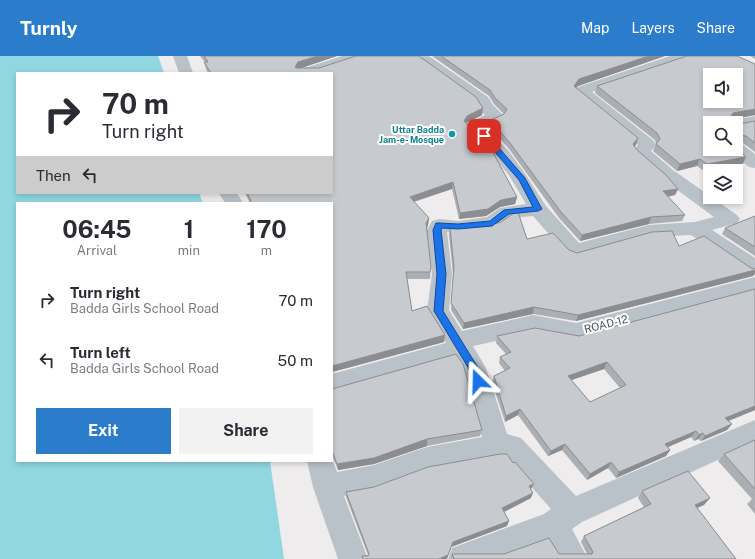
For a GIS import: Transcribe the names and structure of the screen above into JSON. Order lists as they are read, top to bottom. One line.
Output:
{"streets":{"street":["ROAD-12"]},"places":["Uttar Badda Jam-e- Mosque"],"page":{"header":"Turnly","nav":["Map","Layers","Share"],"turn":["70 m","Turn right"],"then":"Then","eta":["06:45","Arrival","1","min","170","m"],"list":[{"name":"Turn right","note":"Badda Girls School Road","value":"70 m"},{"name":"Turn left","note":"Badda Girls School Road","value":"50 m"}],"buttons":["Exit","Share"]}}
